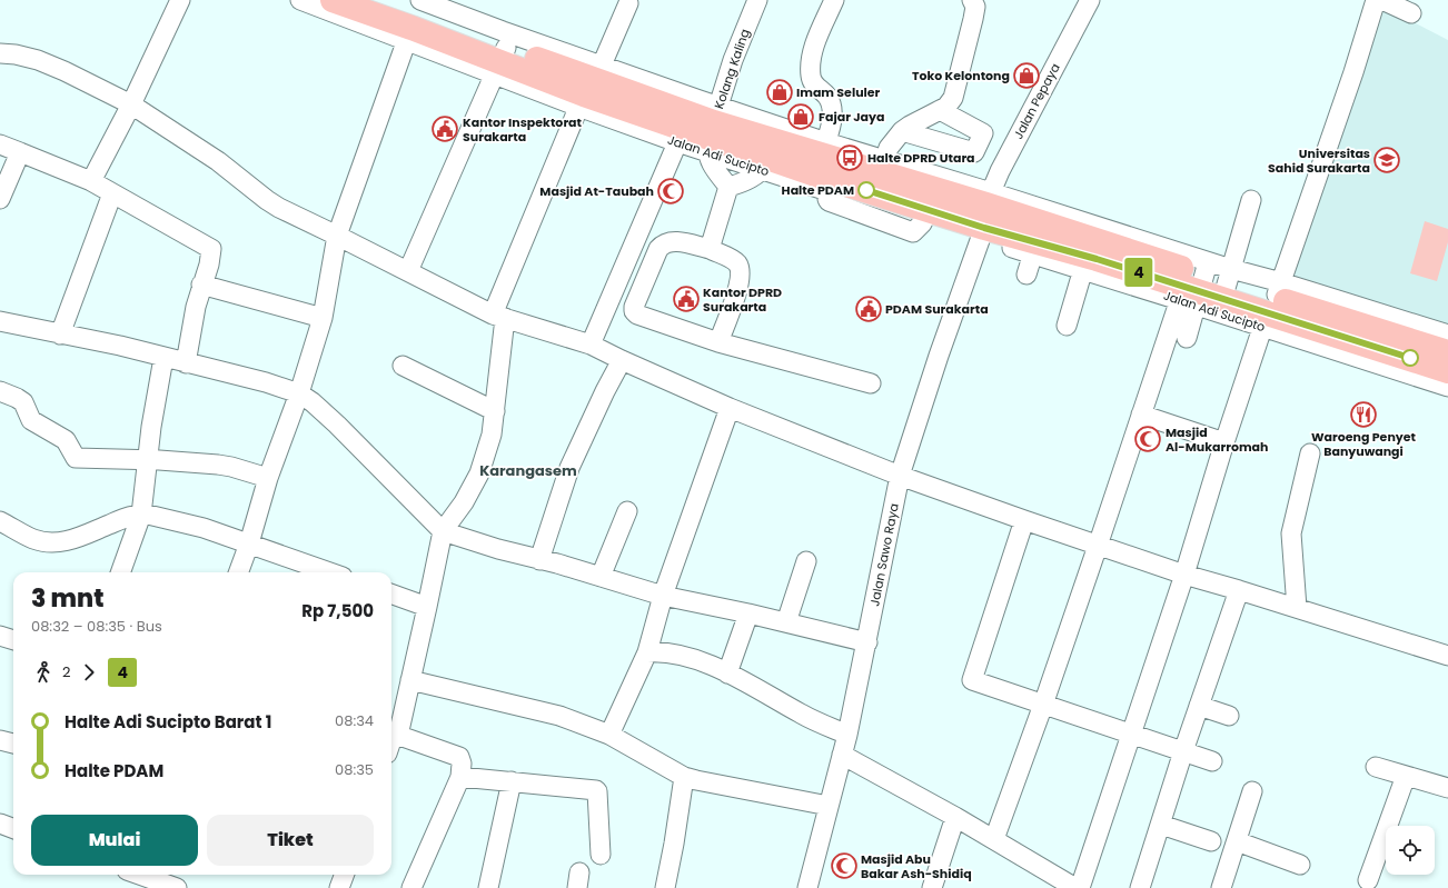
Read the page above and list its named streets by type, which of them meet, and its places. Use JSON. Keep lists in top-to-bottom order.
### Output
{
  "streets": {
    "highway": ["Jalan Adi Sucipto"],
    "street": ["Kolang Kaling", "Jalan Pepaya", "Jalan Sawo Raya"]
  },
  "crossings": [
    ["Kolang Kaling", "Jalan Adi Sucipto"],
    ["Jalan Pepaya", "Jalan Adi Sucipto"],
    ["Jalan Pepaya", "Jalan Sawo Raya"],
    ["Jalan Adi Sucipto", "Jalan Sawo Raya"]
  ],
  "districts": ["Karangasem"],
  "places": {
    "shop": ["Toko Kelontong", "Imam Seluler", "Fajar Jaya"],
    "public building": ["Kantor Inspektorat Surakarta", "Kantor DPRD Surakarta", "PDAM Surakarta"],
    "bus stop": ["Halte DPRD Utara"],
    "school or university": ["Universitas Sahid Surakarta"],
    "other": ["Halte PDAM"],
    "mosque": ["Masjid At-Taubah", "Masjid Al-Mukarromah", "Masjid Abu Bakar Ash-Shidiq"],
    "restaurant": ["Waroeng Penyet Banyuwangi"]
  },
  "lines": ["bus line 4"],
  "page": {
    "on_map": "4",
    "heading": ["3 mnt", "08:32 – 08:35 · Bus", "Rp 7,500"],
    "legs": ["2", "4"],
    "list": [
      {
        "name": "Halte Adi Sucipto Barat 1",
        "value": "08:34"
      },
      {
        "name": "Halte PDAM",
        "value": "08:35"
      }
    ],
    "buttons": ["Mulai", "Tiket"]
  }
}
